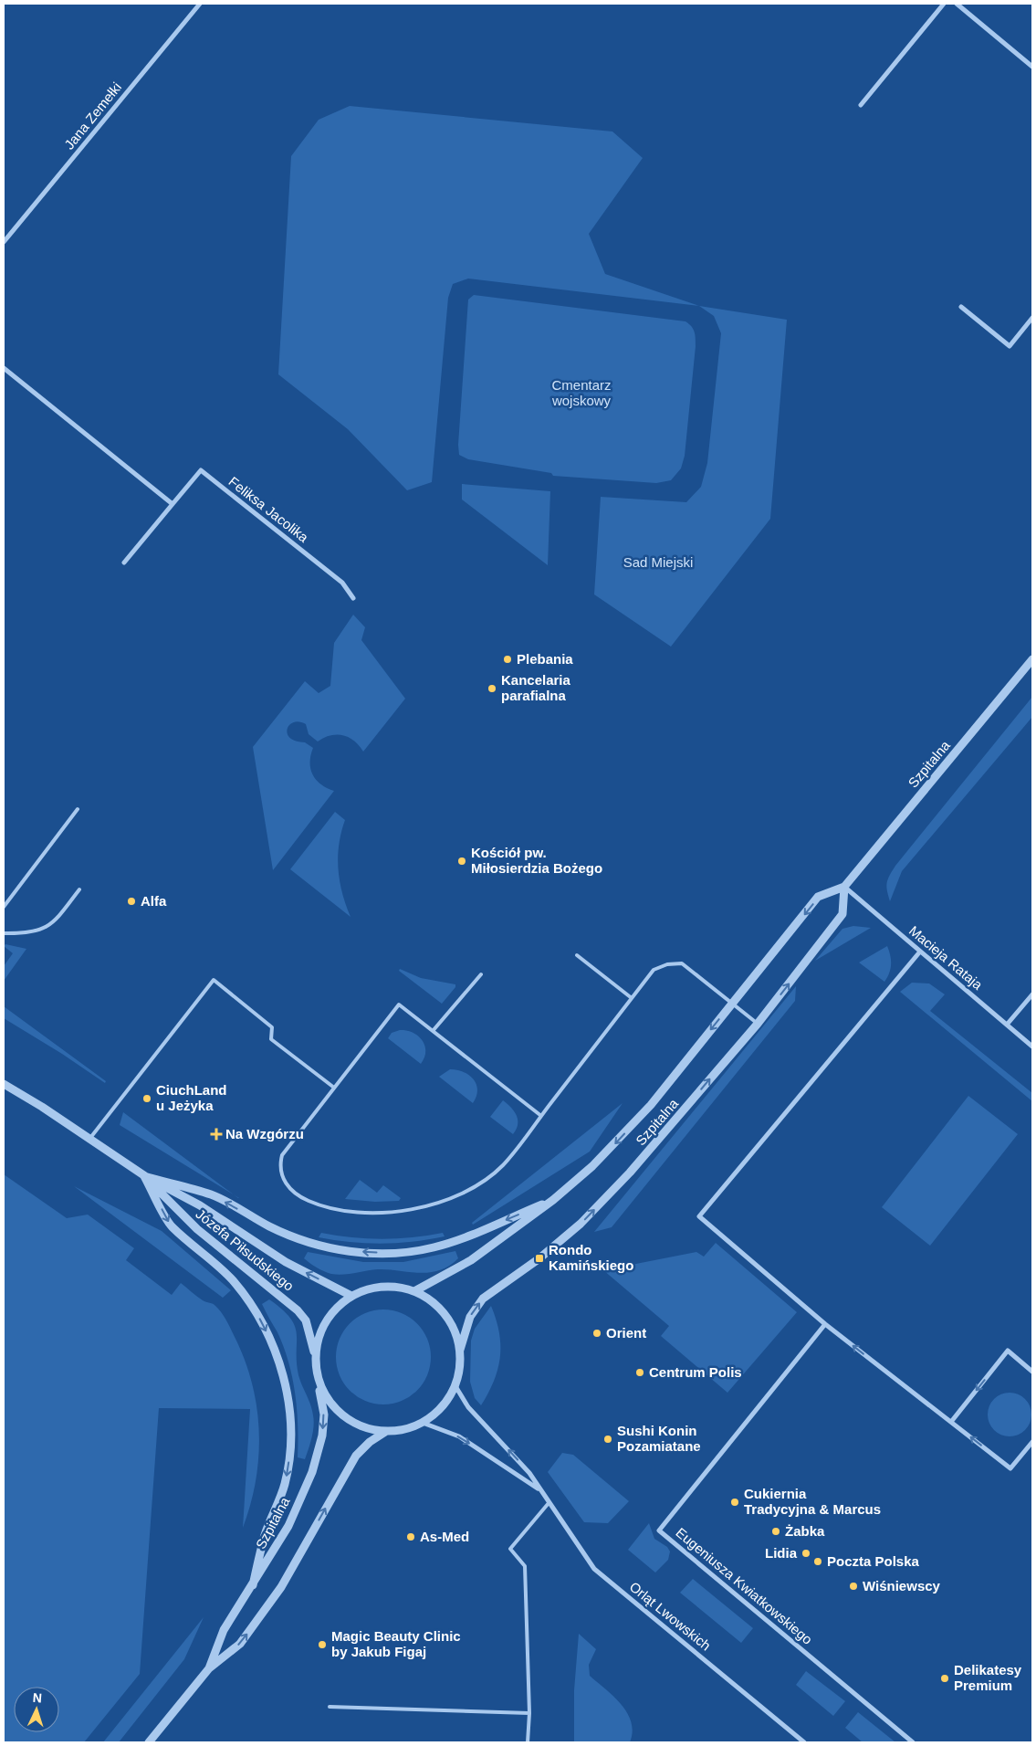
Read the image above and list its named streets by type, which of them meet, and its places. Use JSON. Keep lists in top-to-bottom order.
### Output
{
  "streets": {
    "street": [
      "Jana Zemełki",
      "Feliksa Jacolika",
      "Szpitalna",
      "Macieja Rataja",
      "Józefa Piłsudskiego",
      "Eugeniusza Kwiatkowskiego",
      "Orląt Lwowskich"
    ]
  },
  "crossings": [
    ["Szpitalna", "Macieja Rataja"],
    ["Szpitalna", "Józefa Piłsudskiego"],
    ["Szpitalna", "Orląt Lwowskich"],
    ["Józefa Piłsudskiego", "Orląt Lwowskich"]
  ],
  "parks": ["Cmentarz wojskowy", "Sad Miejski"],
  "places": {
    "other": [
      "Plebania",
      "Kancelaria parafialna",
      "Kościół pw. Miłosierdzia Bożego",
      "Alfa",
      "CiuchLand u Jeżyka",
      "Orient",
      "Centrum Polis",
      "Sushi Konin Pozamiatane",
      "Cukiernia Tradycyjna & Marcus",
      "Żabka",
      "As-Med",
      "Lidia",
      "Poczta Polska",
      "Wiśniewscy",
      "Magic Beauty Clinic by Jakub Figaj",
      "Delikatesy Premium"
    ],
    "health": ["Na Wzgórzu"],
    "transit": ["Rondo Kamińskiego"]
  },
  "north": "top"
}
